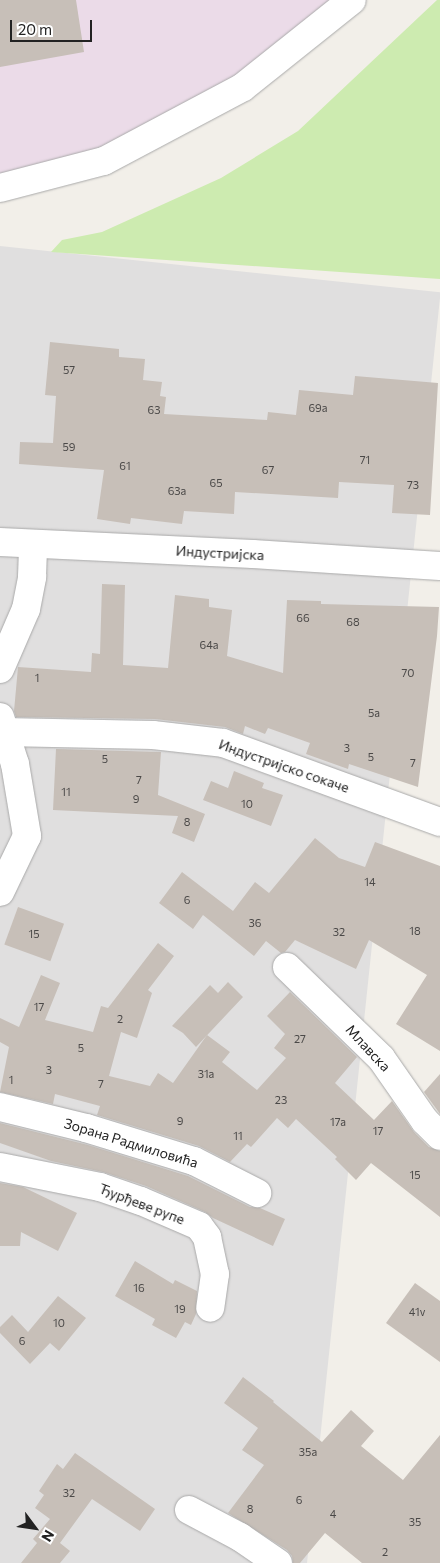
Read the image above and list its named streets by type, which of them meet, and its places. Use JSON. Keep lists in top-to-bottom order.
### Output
{
  "streets": {
    "street": [
      "Индустријска",
      "Индустријско сокаче",
      "Млавска",
      "Зорана Радмиловића",
      "Ђурђеве рупе"
    ]
  },
  "house_numbers": [
    "57",
    "69a",
    "63",
    "59",
    "71",
    "61",
    "67",
    "65",
    "73",
    "63a",
    "66",
    "68",
    "64a",
    "70",
    "1",
    "5a",
    "3",
    "5",
    "5",
    "7",
    "7",
    "11",
    "9",
    "10",
    "8",
    "14",
    "6",
    "36",
    "18",
    "32",
    "15",
    "17",
    "2",
    "27",
    "5",
    "3",
    "31a",
    "1",
    "7",
    "23",
    "9",
    "17a",
    "17",
    "11",
    "15",
    "16",
    "19",
    "41v",
    "10",
    "6",
    "35a",
    "32",
    "6",
    "8",
    "4",
    "35",
    "2"
  ],
  "scale_bar": "20 m",
  "north": "bottom right"
}
